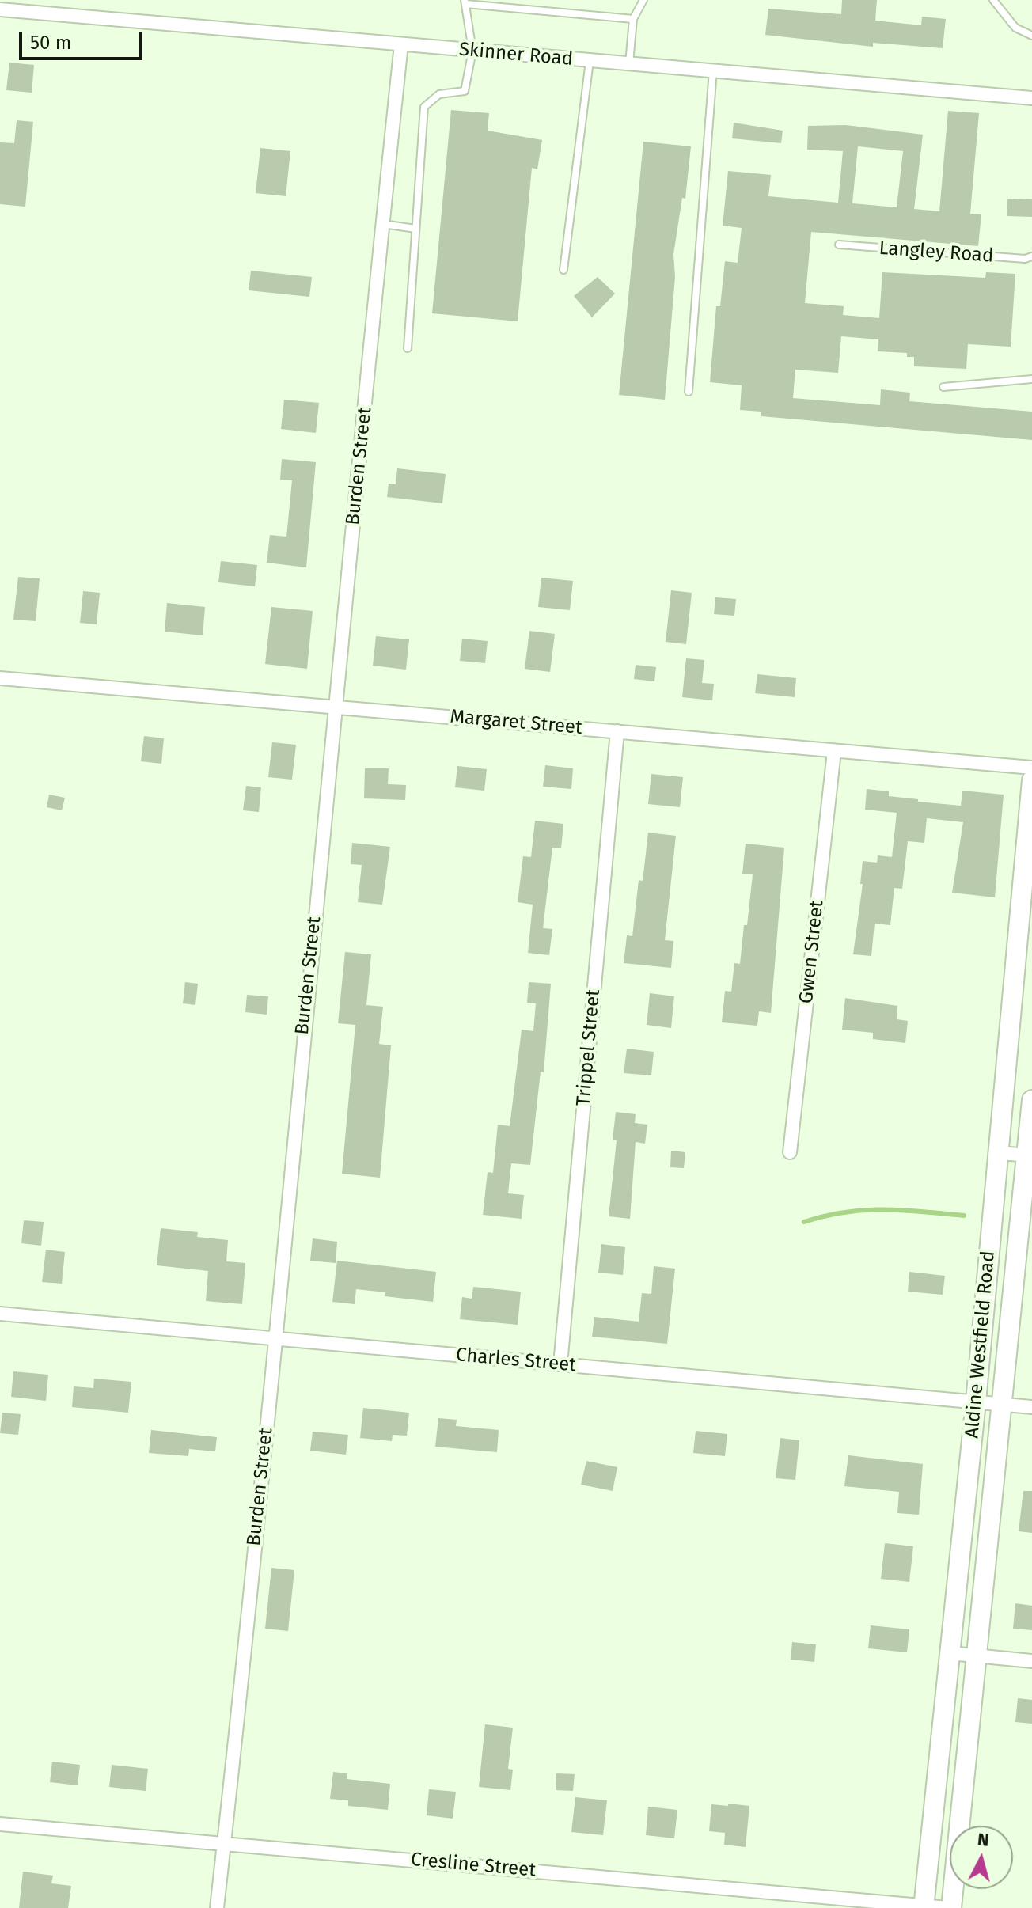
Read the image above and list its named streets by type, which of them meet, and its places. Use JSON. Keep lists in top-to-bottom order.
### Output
{
  "streets": {
    "main road": ["Aldine Westfield Road"],
    "street": [
      "Skinner Road",
      "Burden Street",
      "Margaret Street",
      "Gwen Street",
      "Trippel Street",
      "Charles Street",
      "Cresline Street"
    ],
    "lane": ["Langley Road"]
  },
  "crossings": [
    ["Skinner Road", "Burden Street"],
    ["Burden Street", "Margaret Street"],
    ["Burden Street", "Charles Street"],
    ["Burden Street", "Cresline Street"],
    ["Margaret Street", "Gwen Street"],
    ["Margaret Street", "Trippel Street"],
    ["Trippel Street", "Charles Street"],
    ["Aldine Westfield Road", "Charles Street"],
    ["Aldine Westfield Road", "Cresline Street"]
  ],
  "scale_bar": "50 m",
  "north": "top"
}
